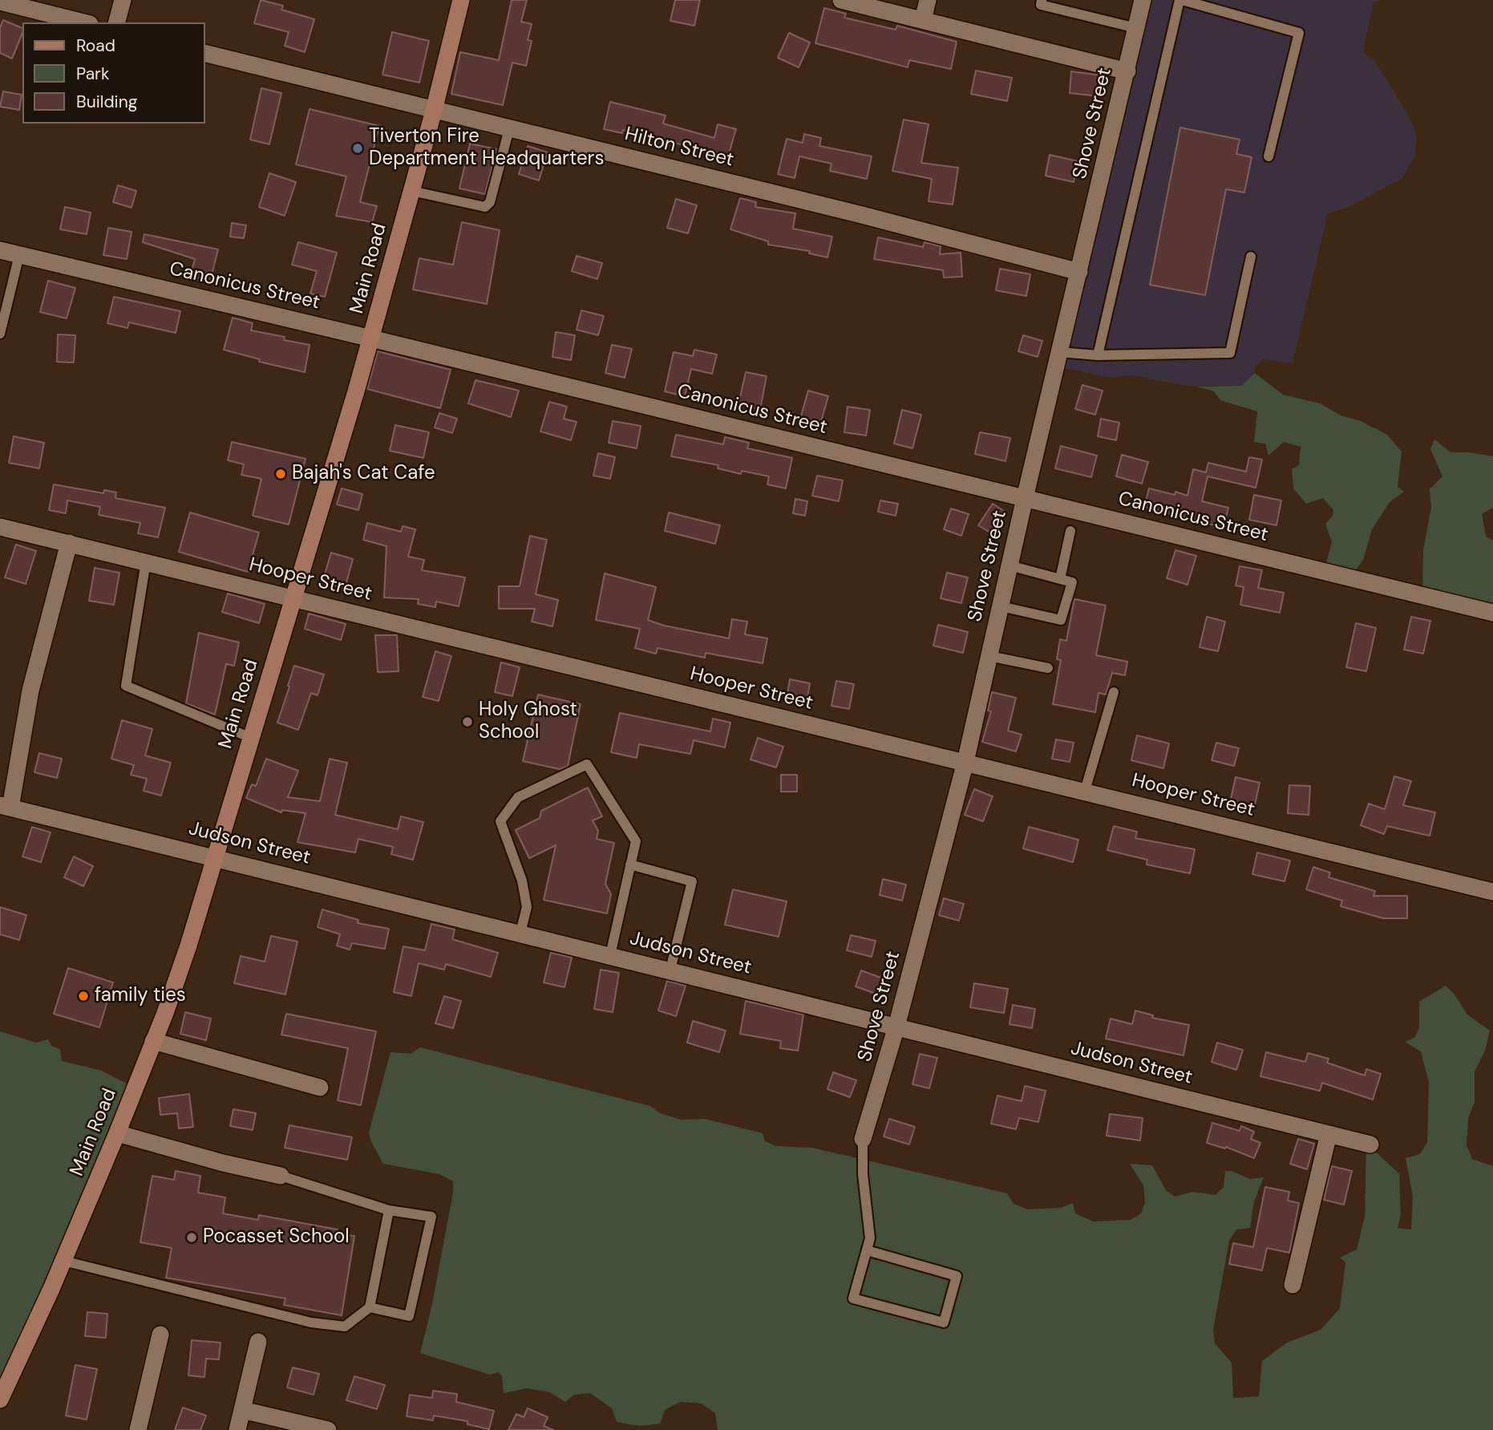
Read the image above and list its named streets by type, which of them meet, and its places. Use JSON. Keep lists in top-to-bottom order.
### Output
{
  "streets": {
    "main road": ["Main Road"],
    "street": [
      "Shove Street",
      "Hilton Street",
      "Canonicus Street",
      "Hooper Street",
      "Judson Street"
    ]
  },
  "crossings": [
    ["Shove Street", "Hilton Street"],
    ["Shove Street", "Canonicus Street"],
    ["Shove Street", "Hooper Street"],
    ["Shove Street", "Judson Street"],
    ["Hilton Street", "Main Road"],
    ["Main Road", "Canonicus Street"],
    ["Main Road", "Hooper Street"],
    ["Main Road", "Judson Street"]
  ],
  "places": [
    "Tiverton Fire Department Headquarters",
    "Bajah's Cat Cafe",
    "Holy Ghost School",
    "family ties",
    "Pocasset School"
  ],
  "legend": ["Road", "Park", "Building"]
}
